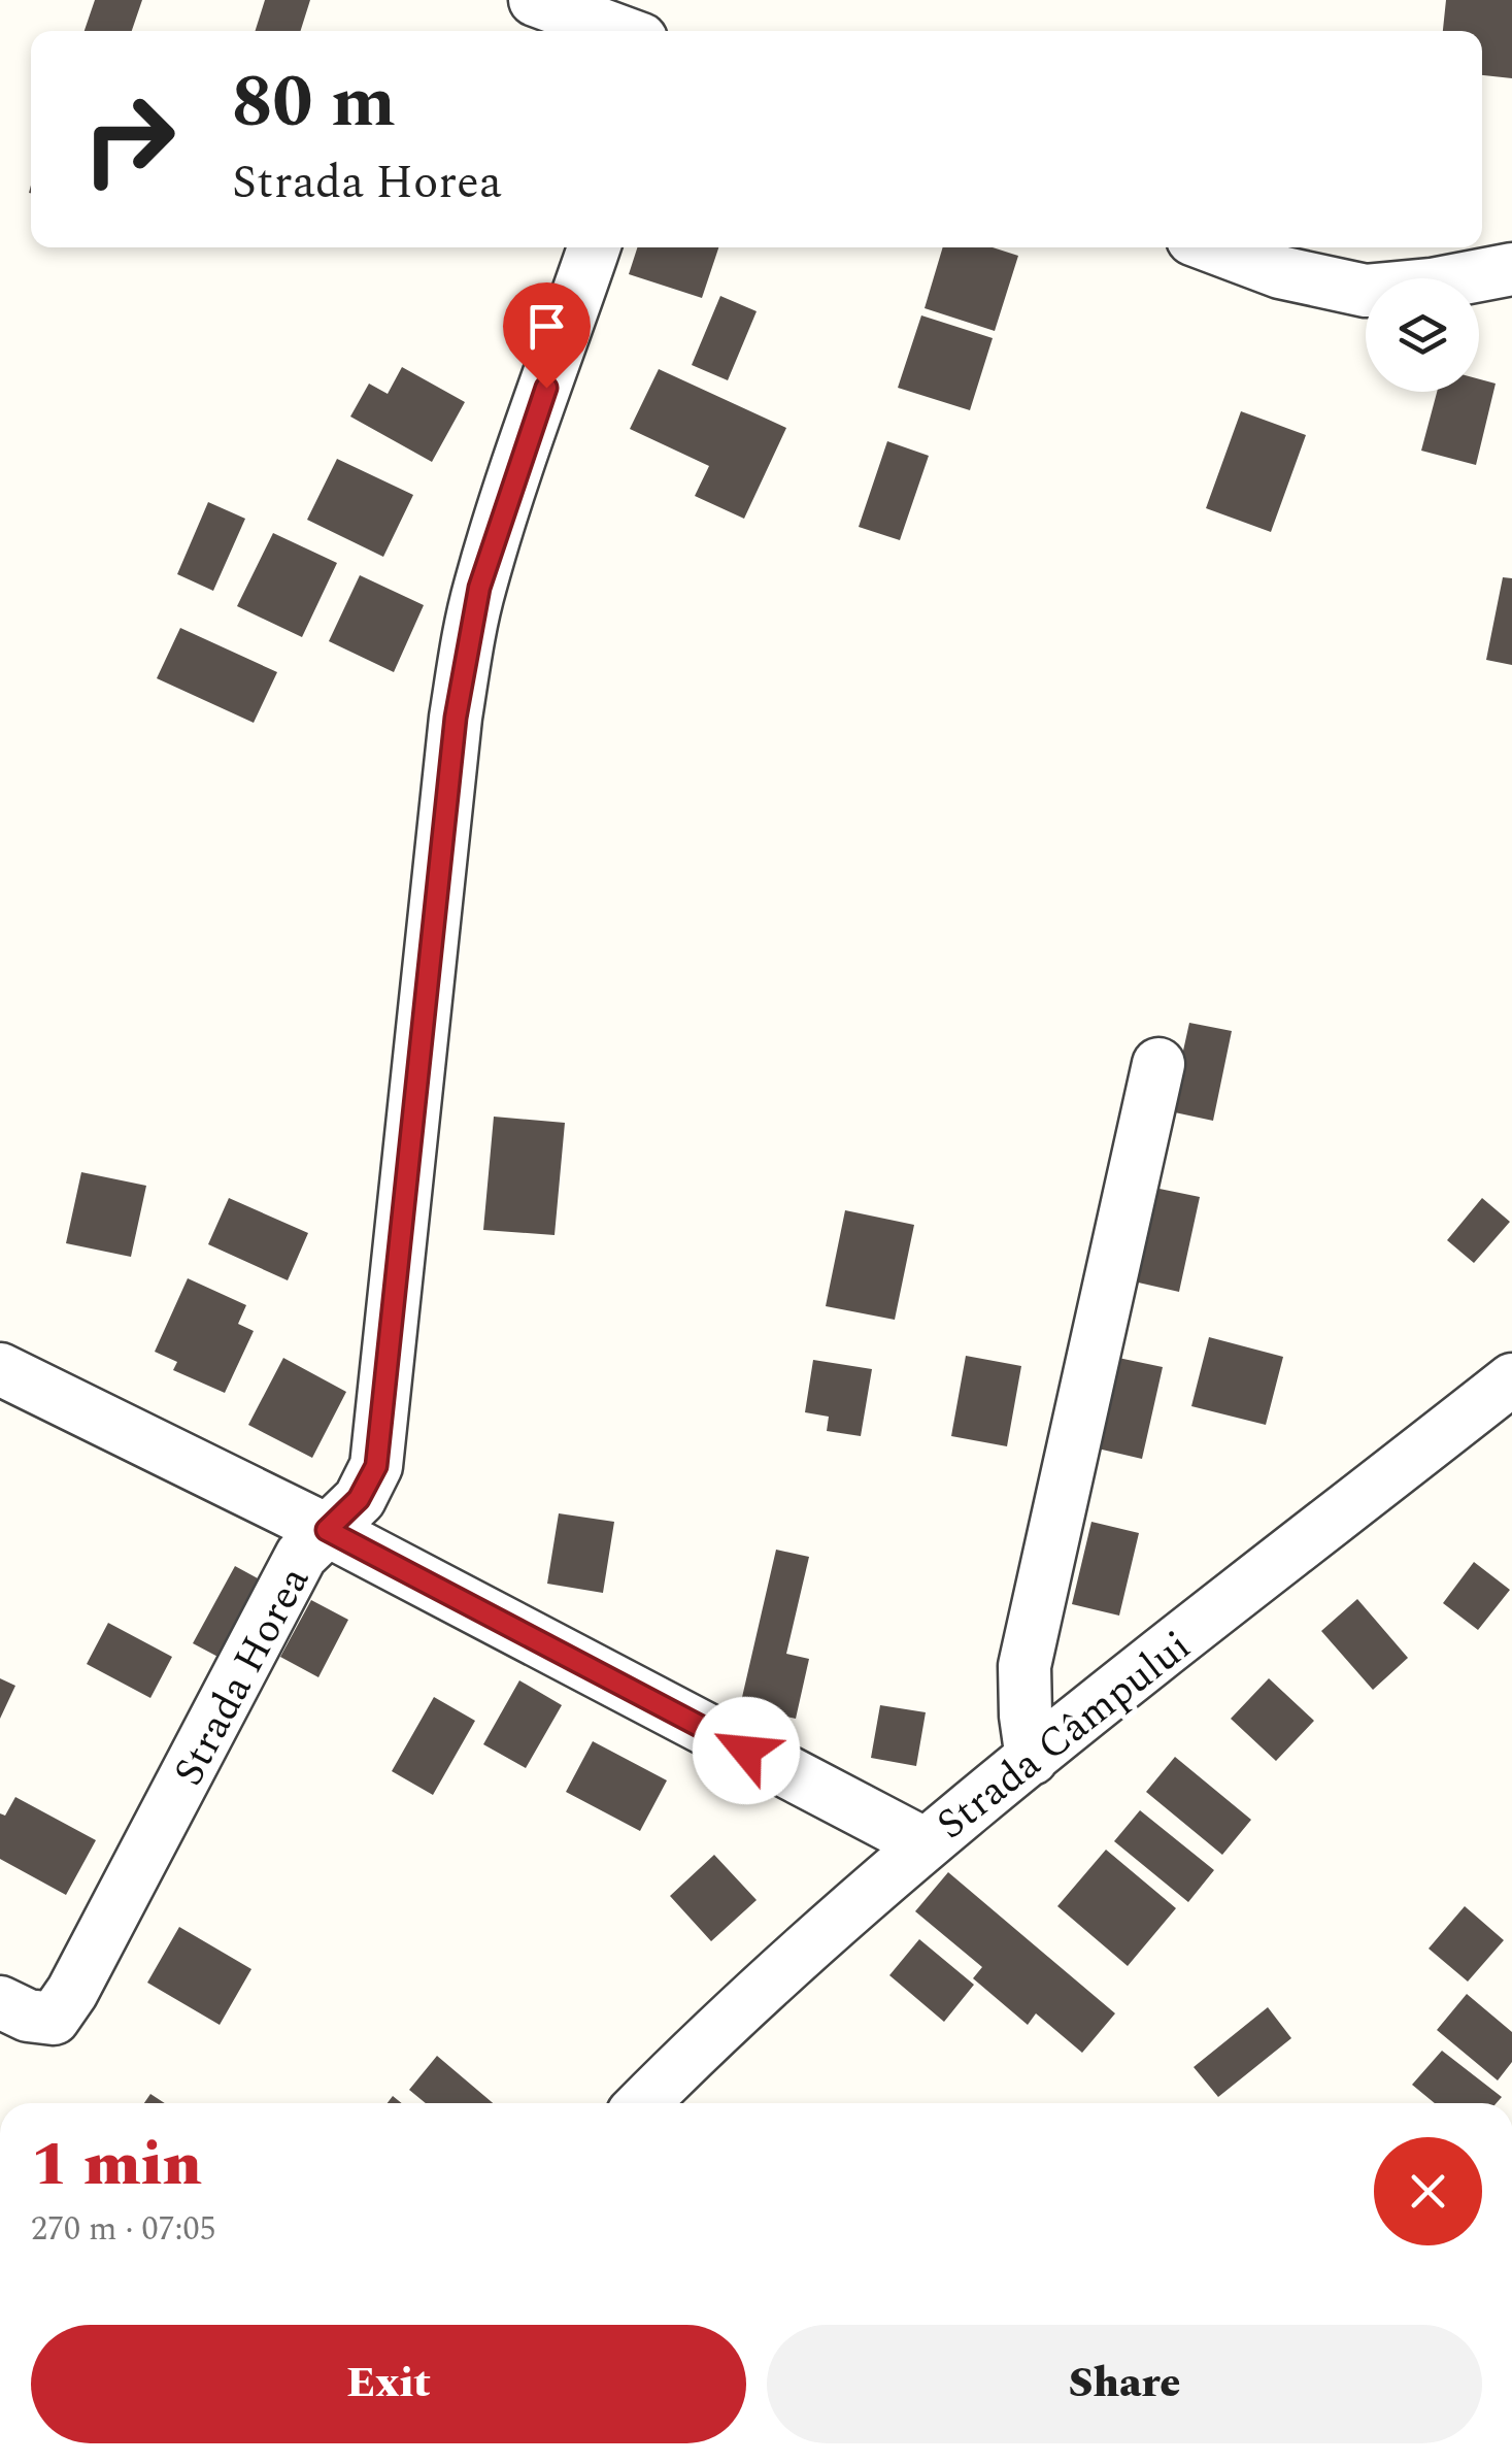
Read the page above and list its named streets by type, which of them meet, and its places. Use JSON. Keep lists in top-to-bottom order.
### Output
{
  "streets": {
    "street": ["Strada Horea", "Strada Câmpului"]
  },
  "page": {
    "turn": ["80 m", "Strada Horea"],
    "heading": ["1 min", "270 m · 07:05"],
    "buttons": ["Exit", "Share"]
  }
}
